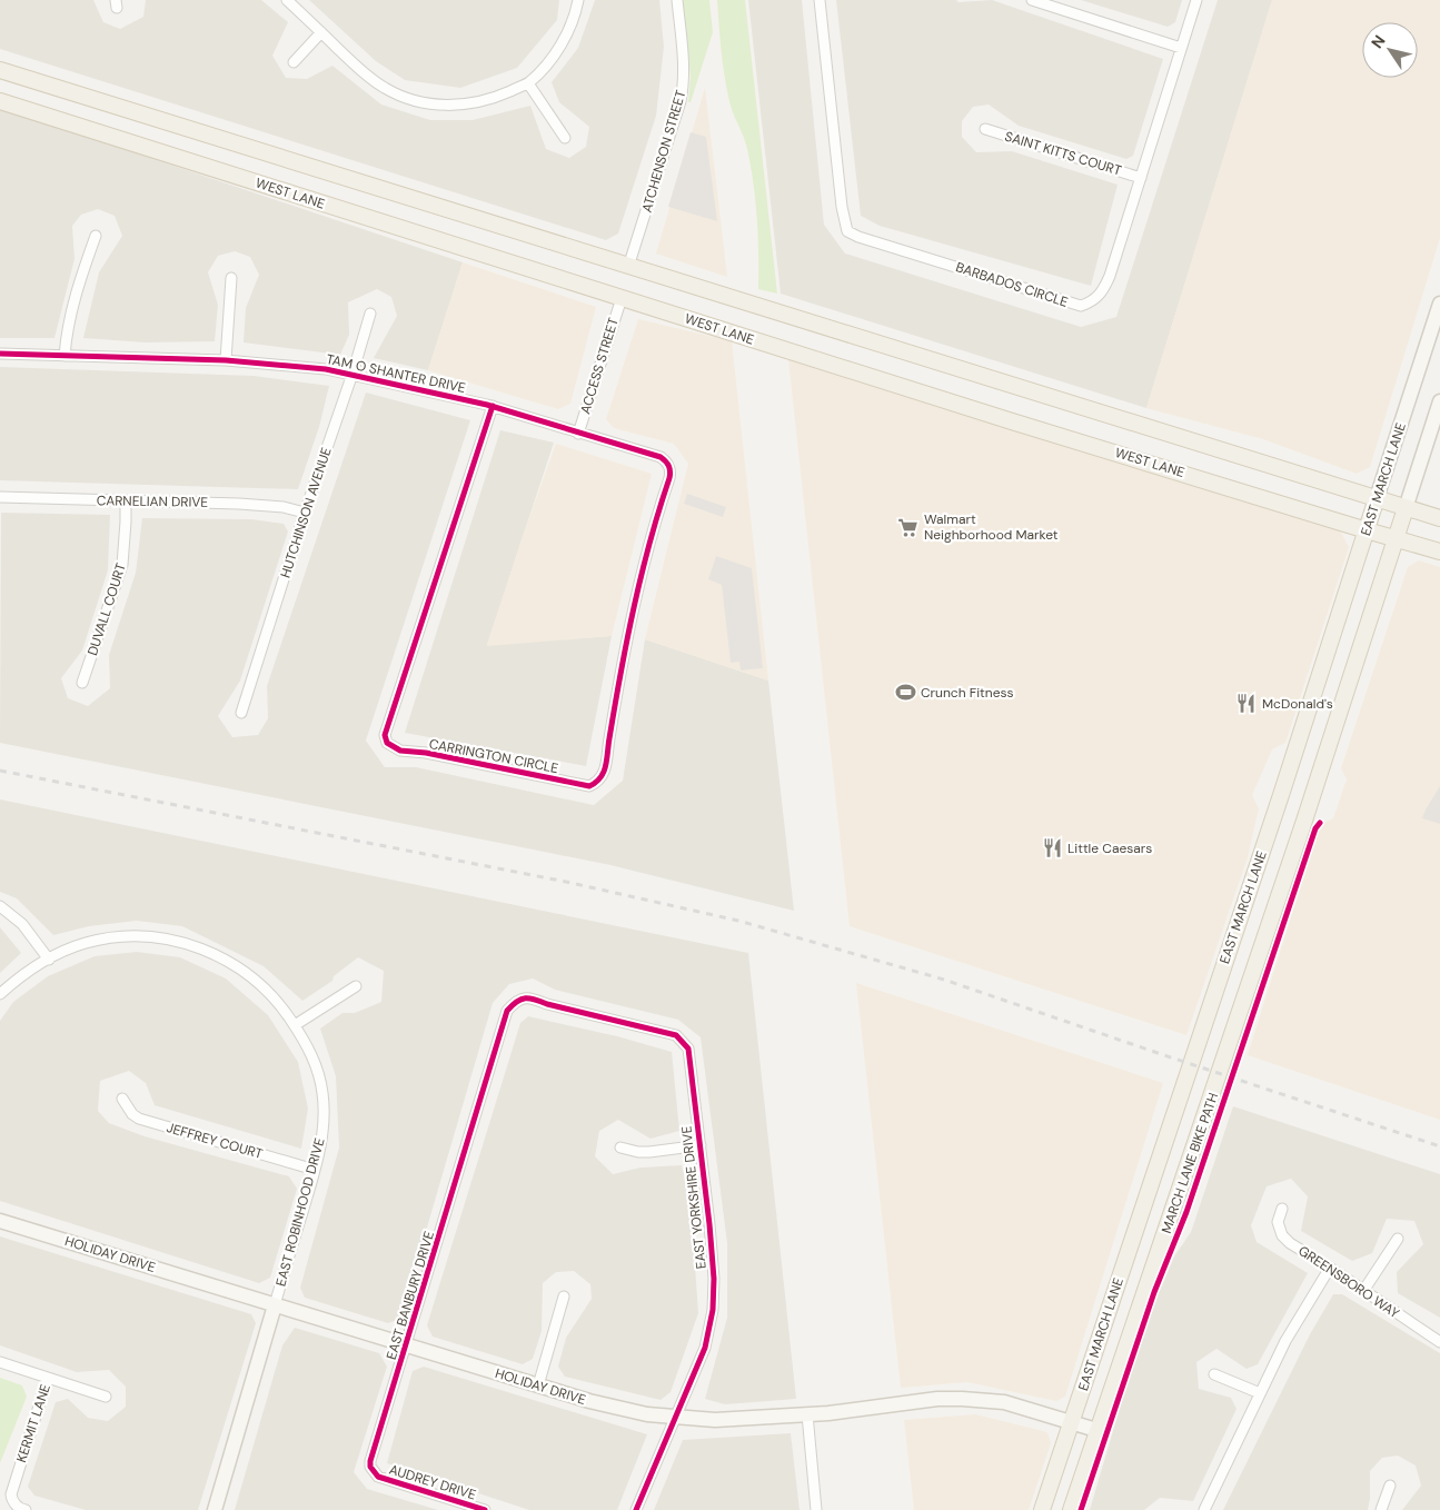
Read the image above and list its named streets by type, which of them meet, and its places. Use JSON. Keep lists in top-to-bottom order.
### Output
{
  "streets": {
    "main road": ["WEST LANE", "EAST MARCH LANE"],
    "street": [
      "ATCHENSON STREET",
      "SAINT KITTS COURT",
      "BARBADOS CIRCLE",
      "ACCESS STREET",
      "TAM O SHANTER DRIVE",
      "CARNELIAN DRIVE",
      "HUTCHINSON AVENUE",
      "DUVALL COURT",
      "CARRINGTON CIRCLE",
      "JEFFREY COURT",
      "EAST YORKSHIRE DRIVE",
      "EAST ROBINHOOD DRIVE",
      "HOLIDAY DRIVE",
      "GREENSBORO WAY",
      "EAST BANBURY DRIVE",
      "KERMIT LANE",
      "AUDREY DRIVE"
    ],
    "cycle path": ["MARCH LANE BIKE PATH"]
  },
  "crossings": [
    ["SAINT KITTS COURT", "BARBADOS CIRCLE"],
    ["WEST LANE", "ACCESS STREET"],
    ["WEST LANE", "EAST MARCH LANE"],
    ["ACCESS STREET", "TAM O SHANTER DRIVE"],
    ["TAM O SHANTER DRIVE", "HUTCHINSON AVENUE"],
    ["TAM O SHANTER DRIVE", "CARRINGTON CIRCLE"],
    ["EAST MARCH LANE", "HOLIDAY DRIVE"],
    ["CARNELIAN DRIVE", "HUTCHINSON AVENUE"],
    ["CARNELIAN DRIVE", "DUVALL COURT"],
    ["JEFFREY COURT", "EAST ROBINHOOD DRIVE"],
    ["EAST YORKSHIRE DRIVE", "HOLIDAY DRIVE"],
    ["EAST YORKSHIRE DRIVE", "EAST BANBURY DRIVE"],
    ["EAST ROBINHOOD DRIVE", "HOLIDAY DRIVE"],
    ["HOLIDAY DRIVE", "EAST BANBURY DRIVE"],
    ["EAST BANBURY DRIVE", "AUDREY DRIVE"]
  ],
  "places": {
    "supermarket": ["Walmart Neighborhood Market"],
    "sports": ["Crunch Fitness"],
    "restaurant": ["McDonald's", "Little Caesars"]
  },
  "north": "top left"
}
